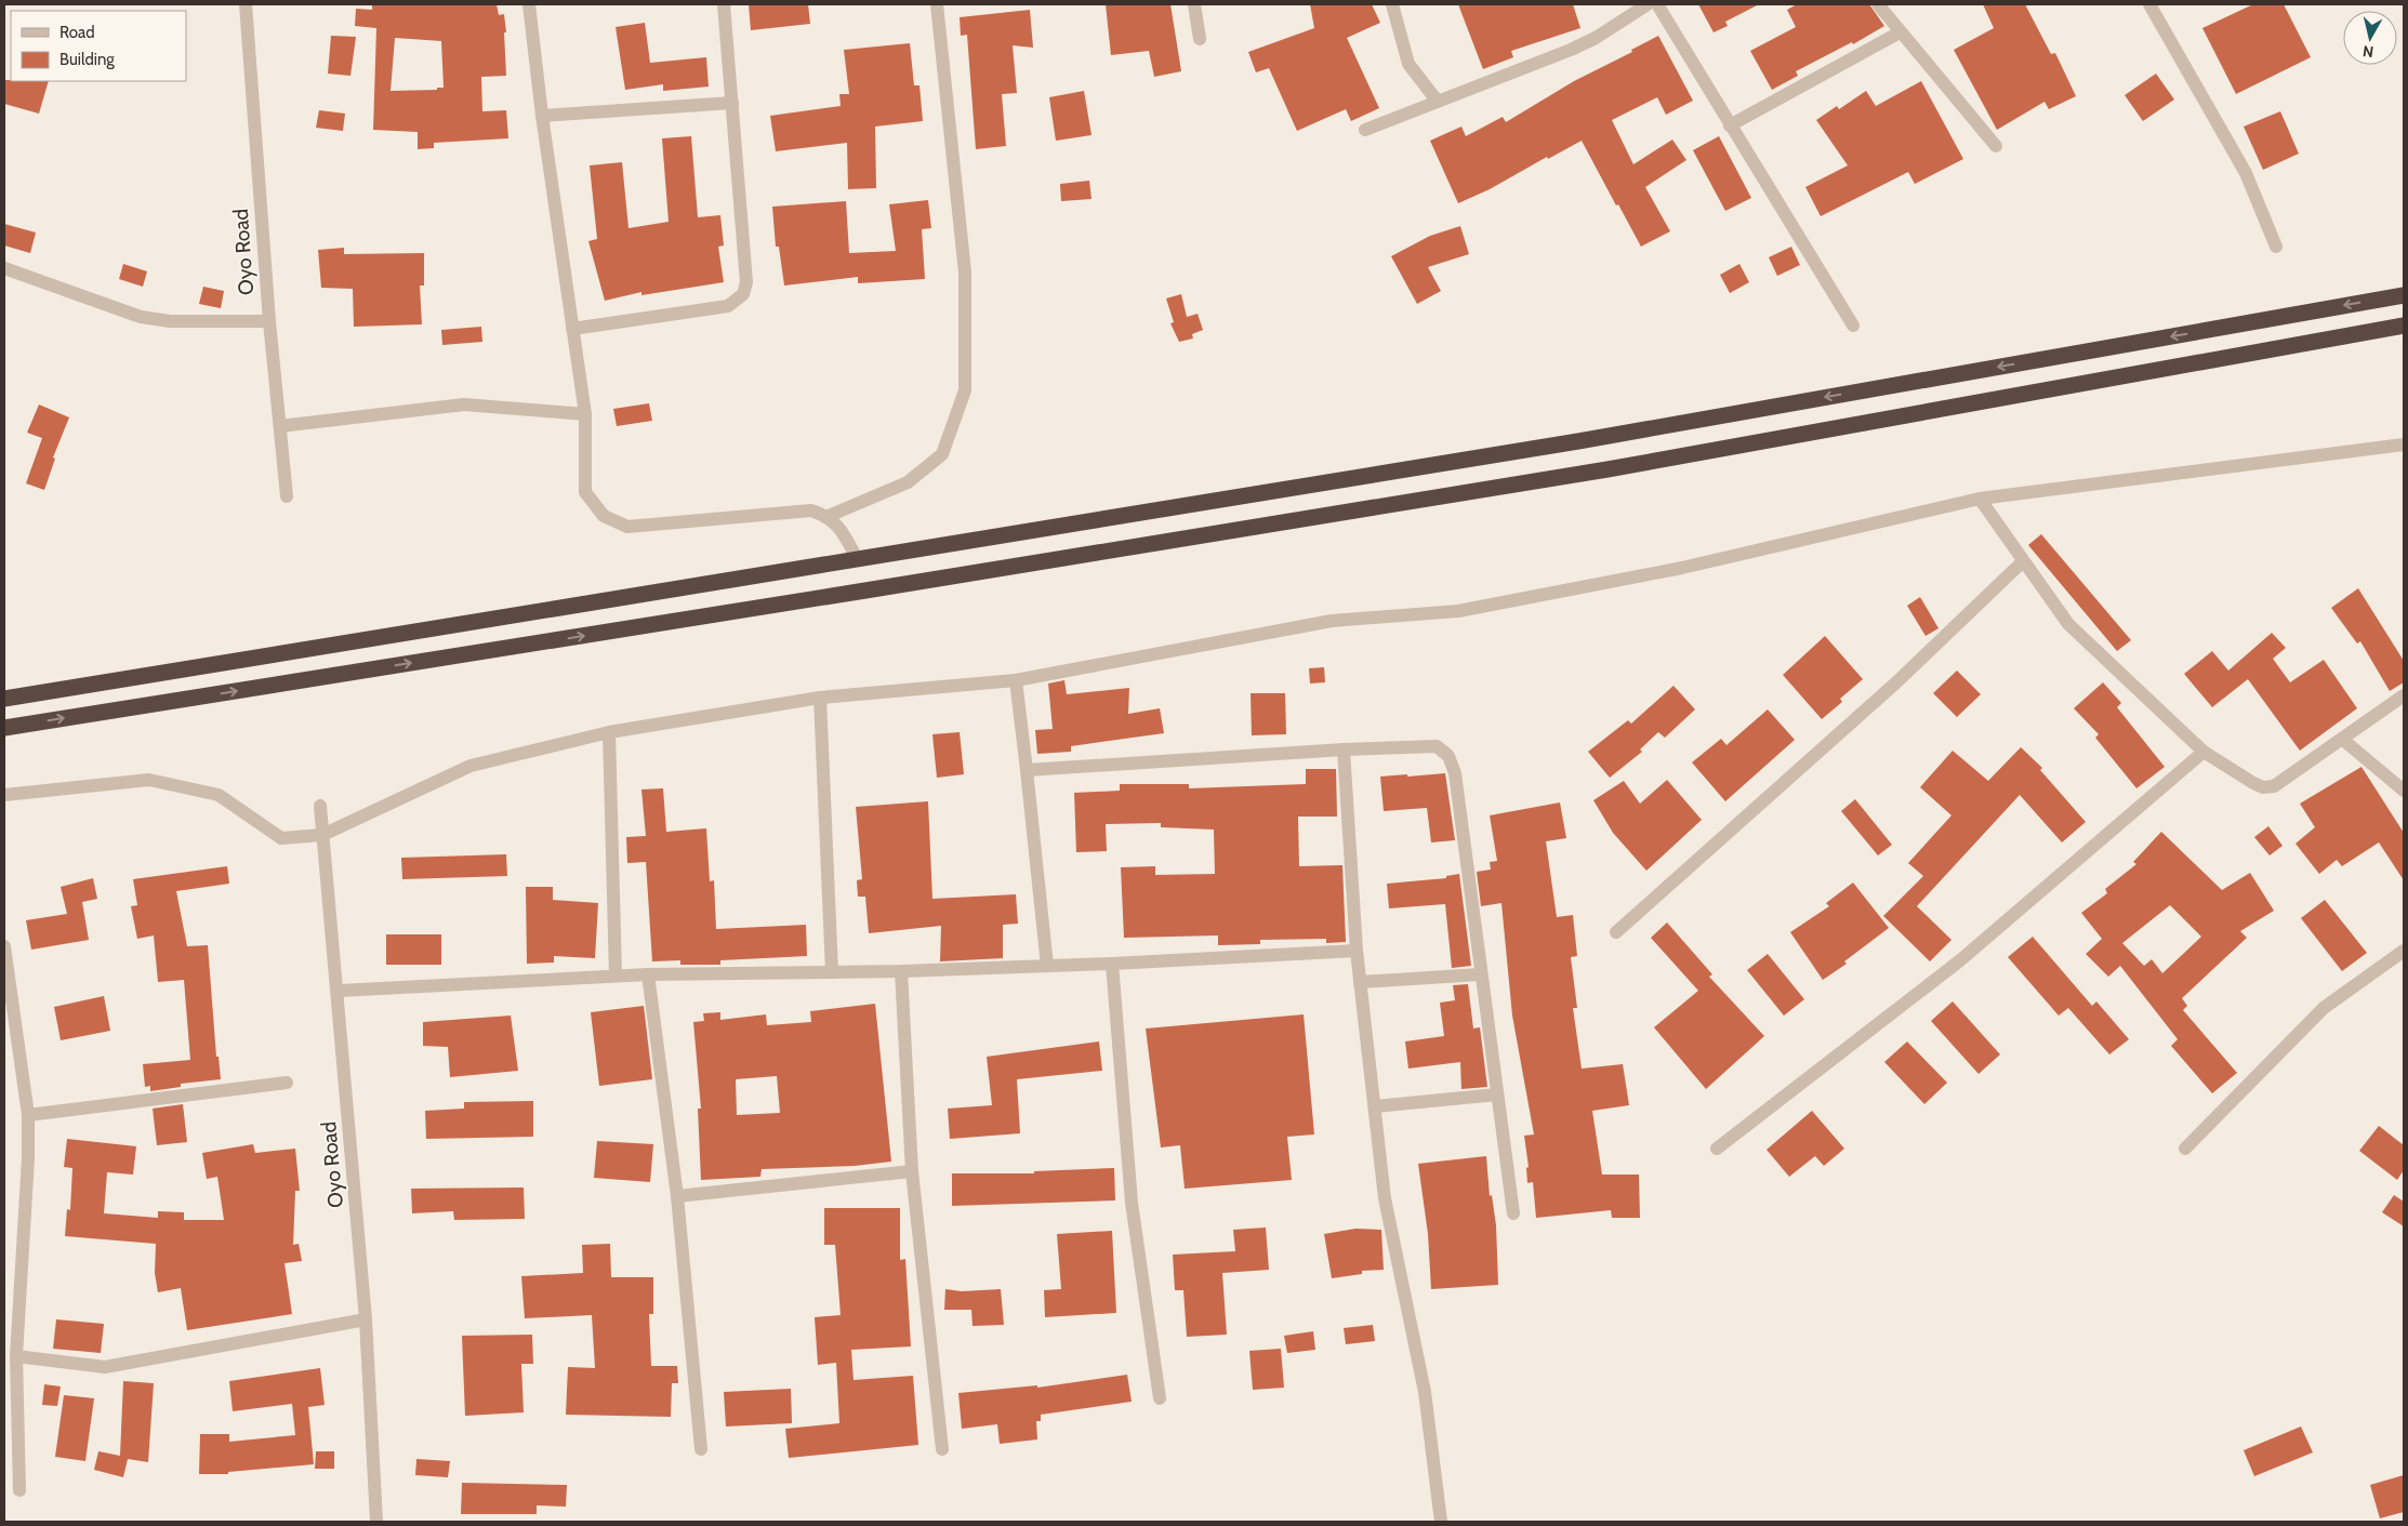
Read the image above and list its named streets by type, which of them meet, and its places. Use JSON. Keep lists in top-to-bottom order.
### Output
{
  "streets": {
    "street": ["Oyo Road"]
  },
  "legend": ["Road", "Building"],
  "north": "bottom"
}
